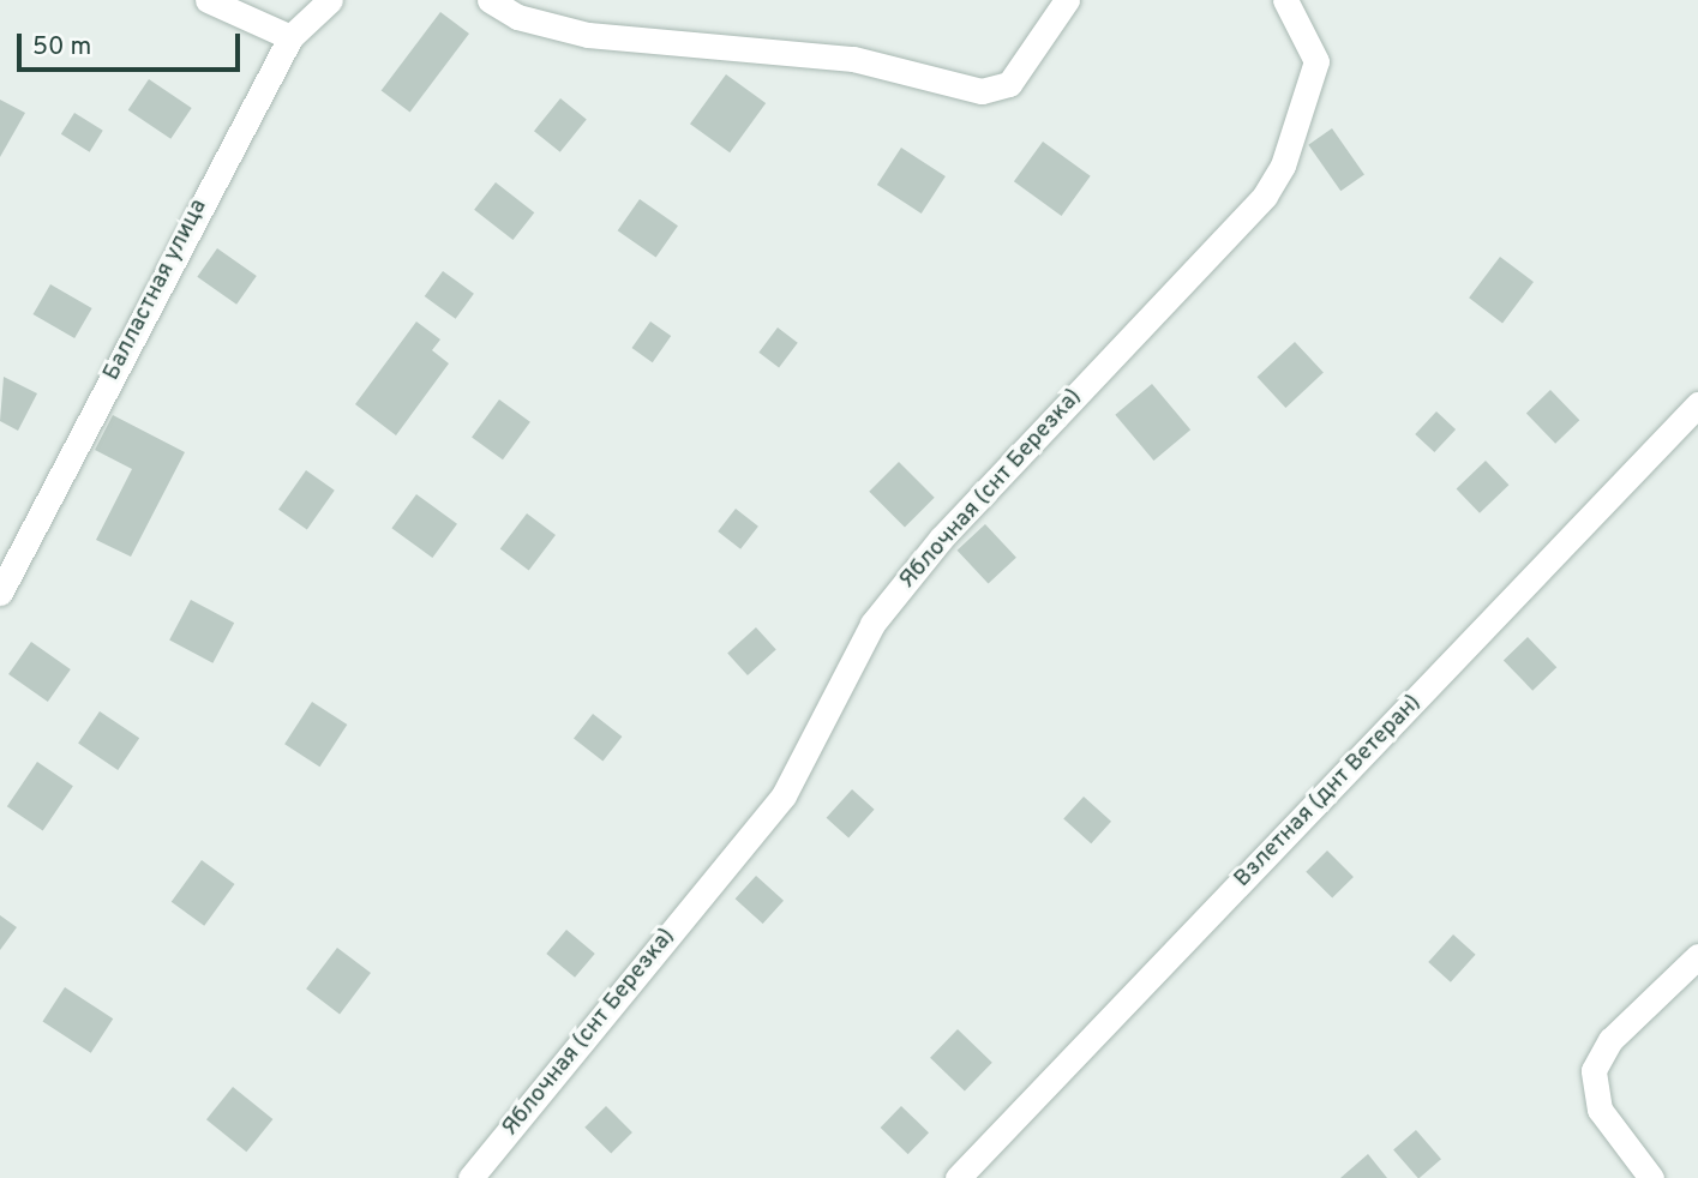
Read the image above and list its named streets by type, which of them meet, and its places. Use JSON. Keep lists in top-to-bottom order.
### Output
{
  "streets": {
    "street": ["Балластная улица", "Яблочная (снт Березка)", "Взлетная (днт Ветеран)"]
  },
  "scale_bar": "50 m"
}
